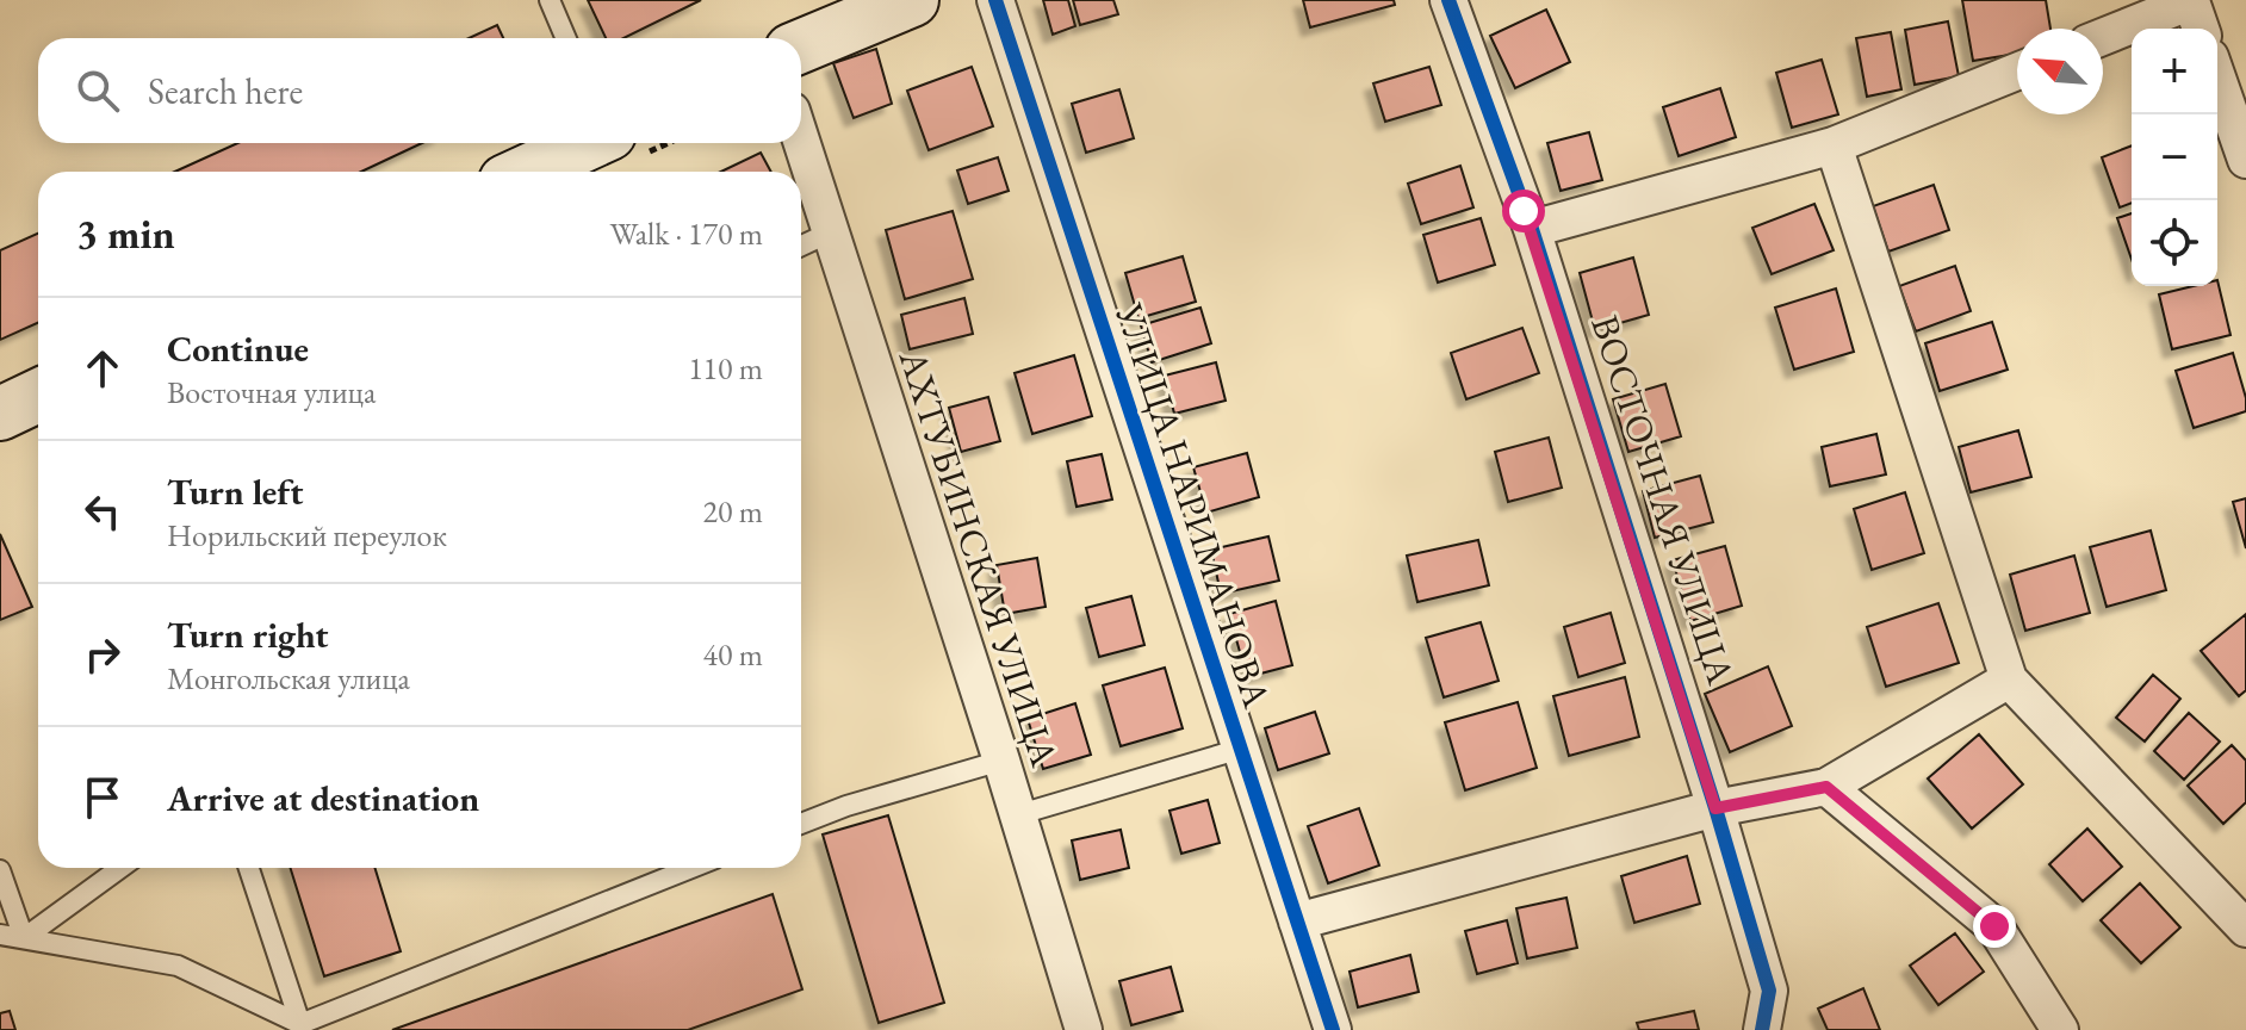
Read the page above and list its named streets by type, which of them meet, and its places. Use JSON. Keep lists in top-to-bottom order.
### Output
{
  "streets": {
    "street": ["ВОСТОЧНАЯ УЛИЦА", "УЛИЦА НАРИМАНОВА", "АХТУБИНСКАЯ УЛИЦА"]
  },
  "north": "top left",
  "page": {
    "map_buttons": ["+", "−"],
    "search": "Search here",
    "heading": ["3 min", "Walk · 170 m"],
    "list": [
      ["Continue", "Восточная улица", "110 m"],
      ["Turn left", "Норильский переулок", "20 m"],
      ["Turn right", "Монгольская улица", "40 m"],
      "Arrive at destination"
    ]
  }
}
